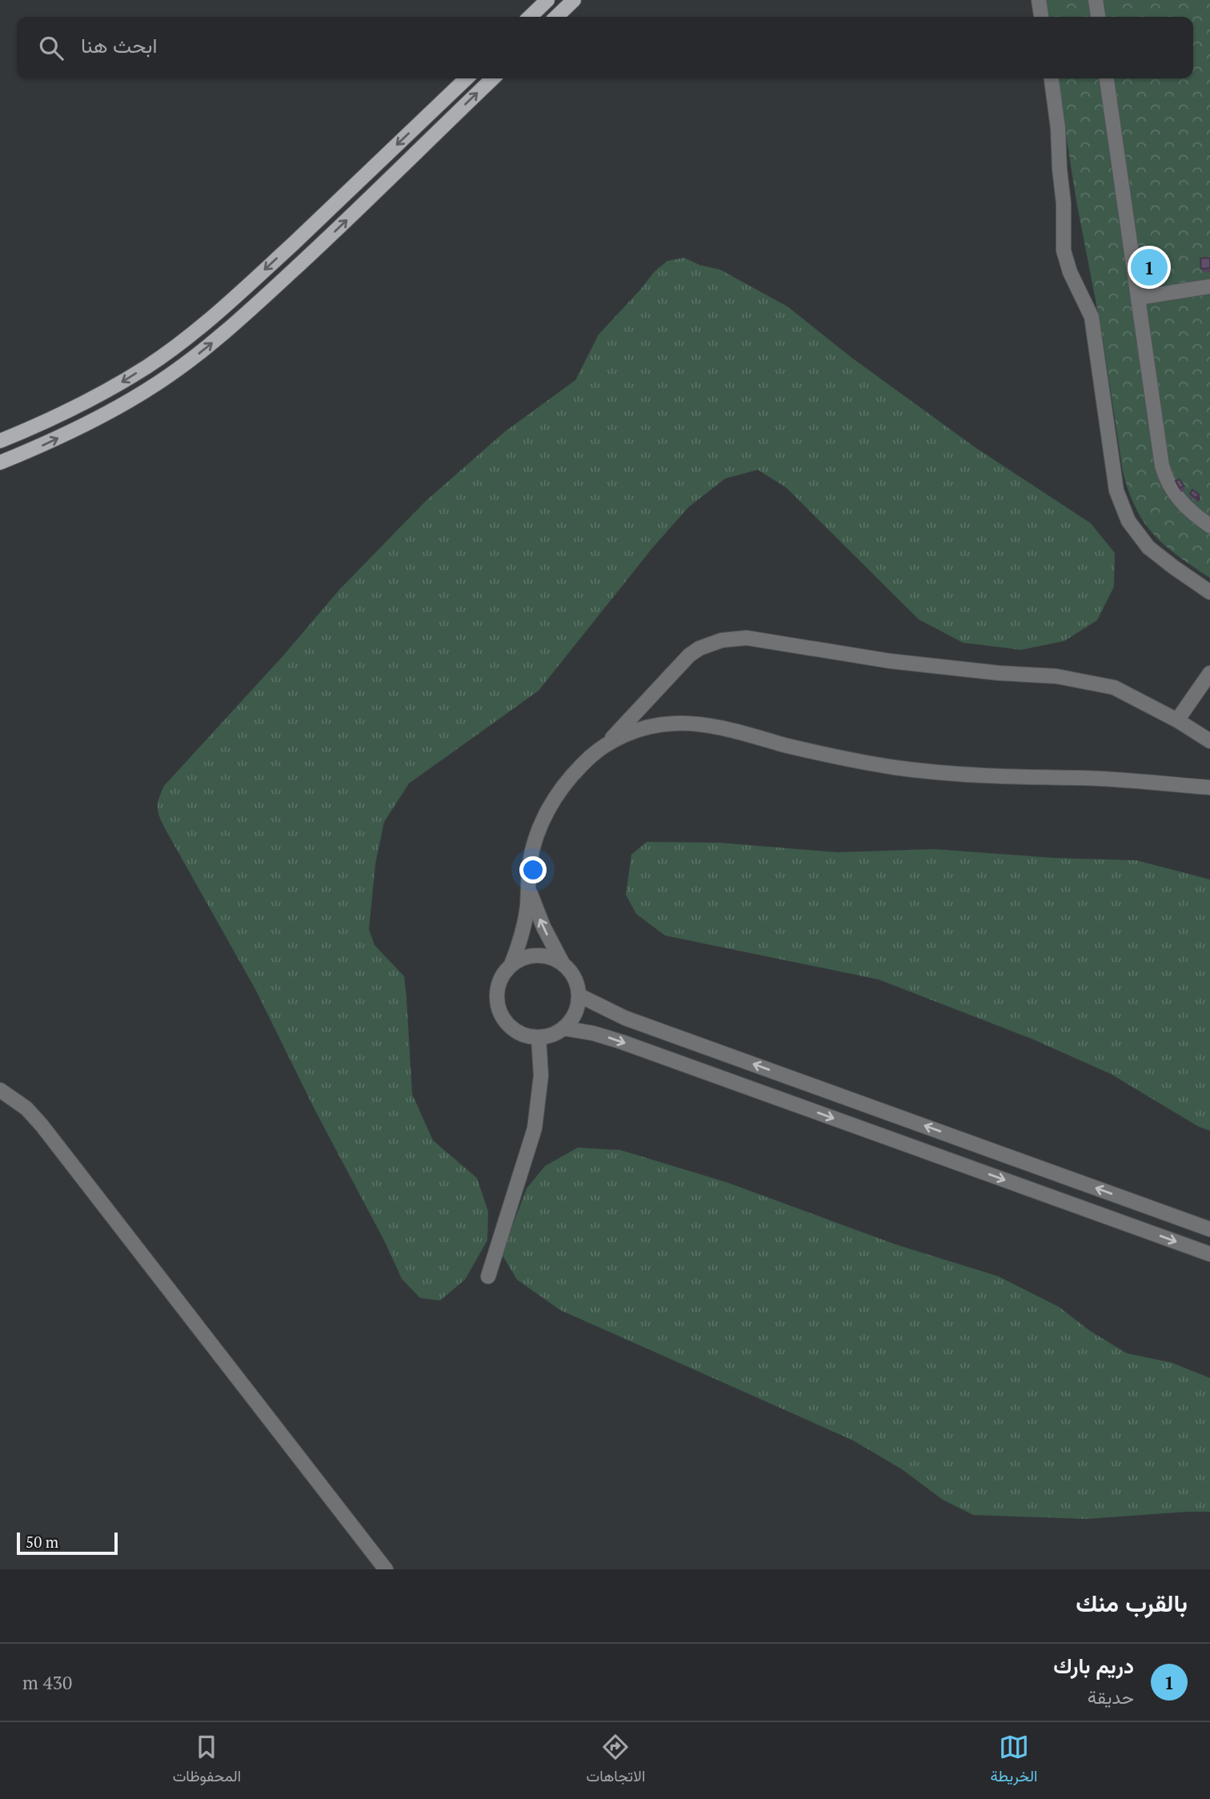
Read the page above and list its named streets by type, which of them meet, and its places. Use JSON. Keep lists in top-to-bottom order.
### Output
{
  "scale_bar": "50 m",
  "page": {
    "search": "ابحث هنا",
    "pins": "1",
    "scale": "50 m",
    "heading": "بالقرب منك",
    "list": [
      {
        "mark": "1",
        "name": "دريم بارك",
        "note": "حديقة",
        "value": "430 m"
      }
    ],
    "nav": ["الخريطة", "الاتجاهات", "المحفوظات"]
  }
}
